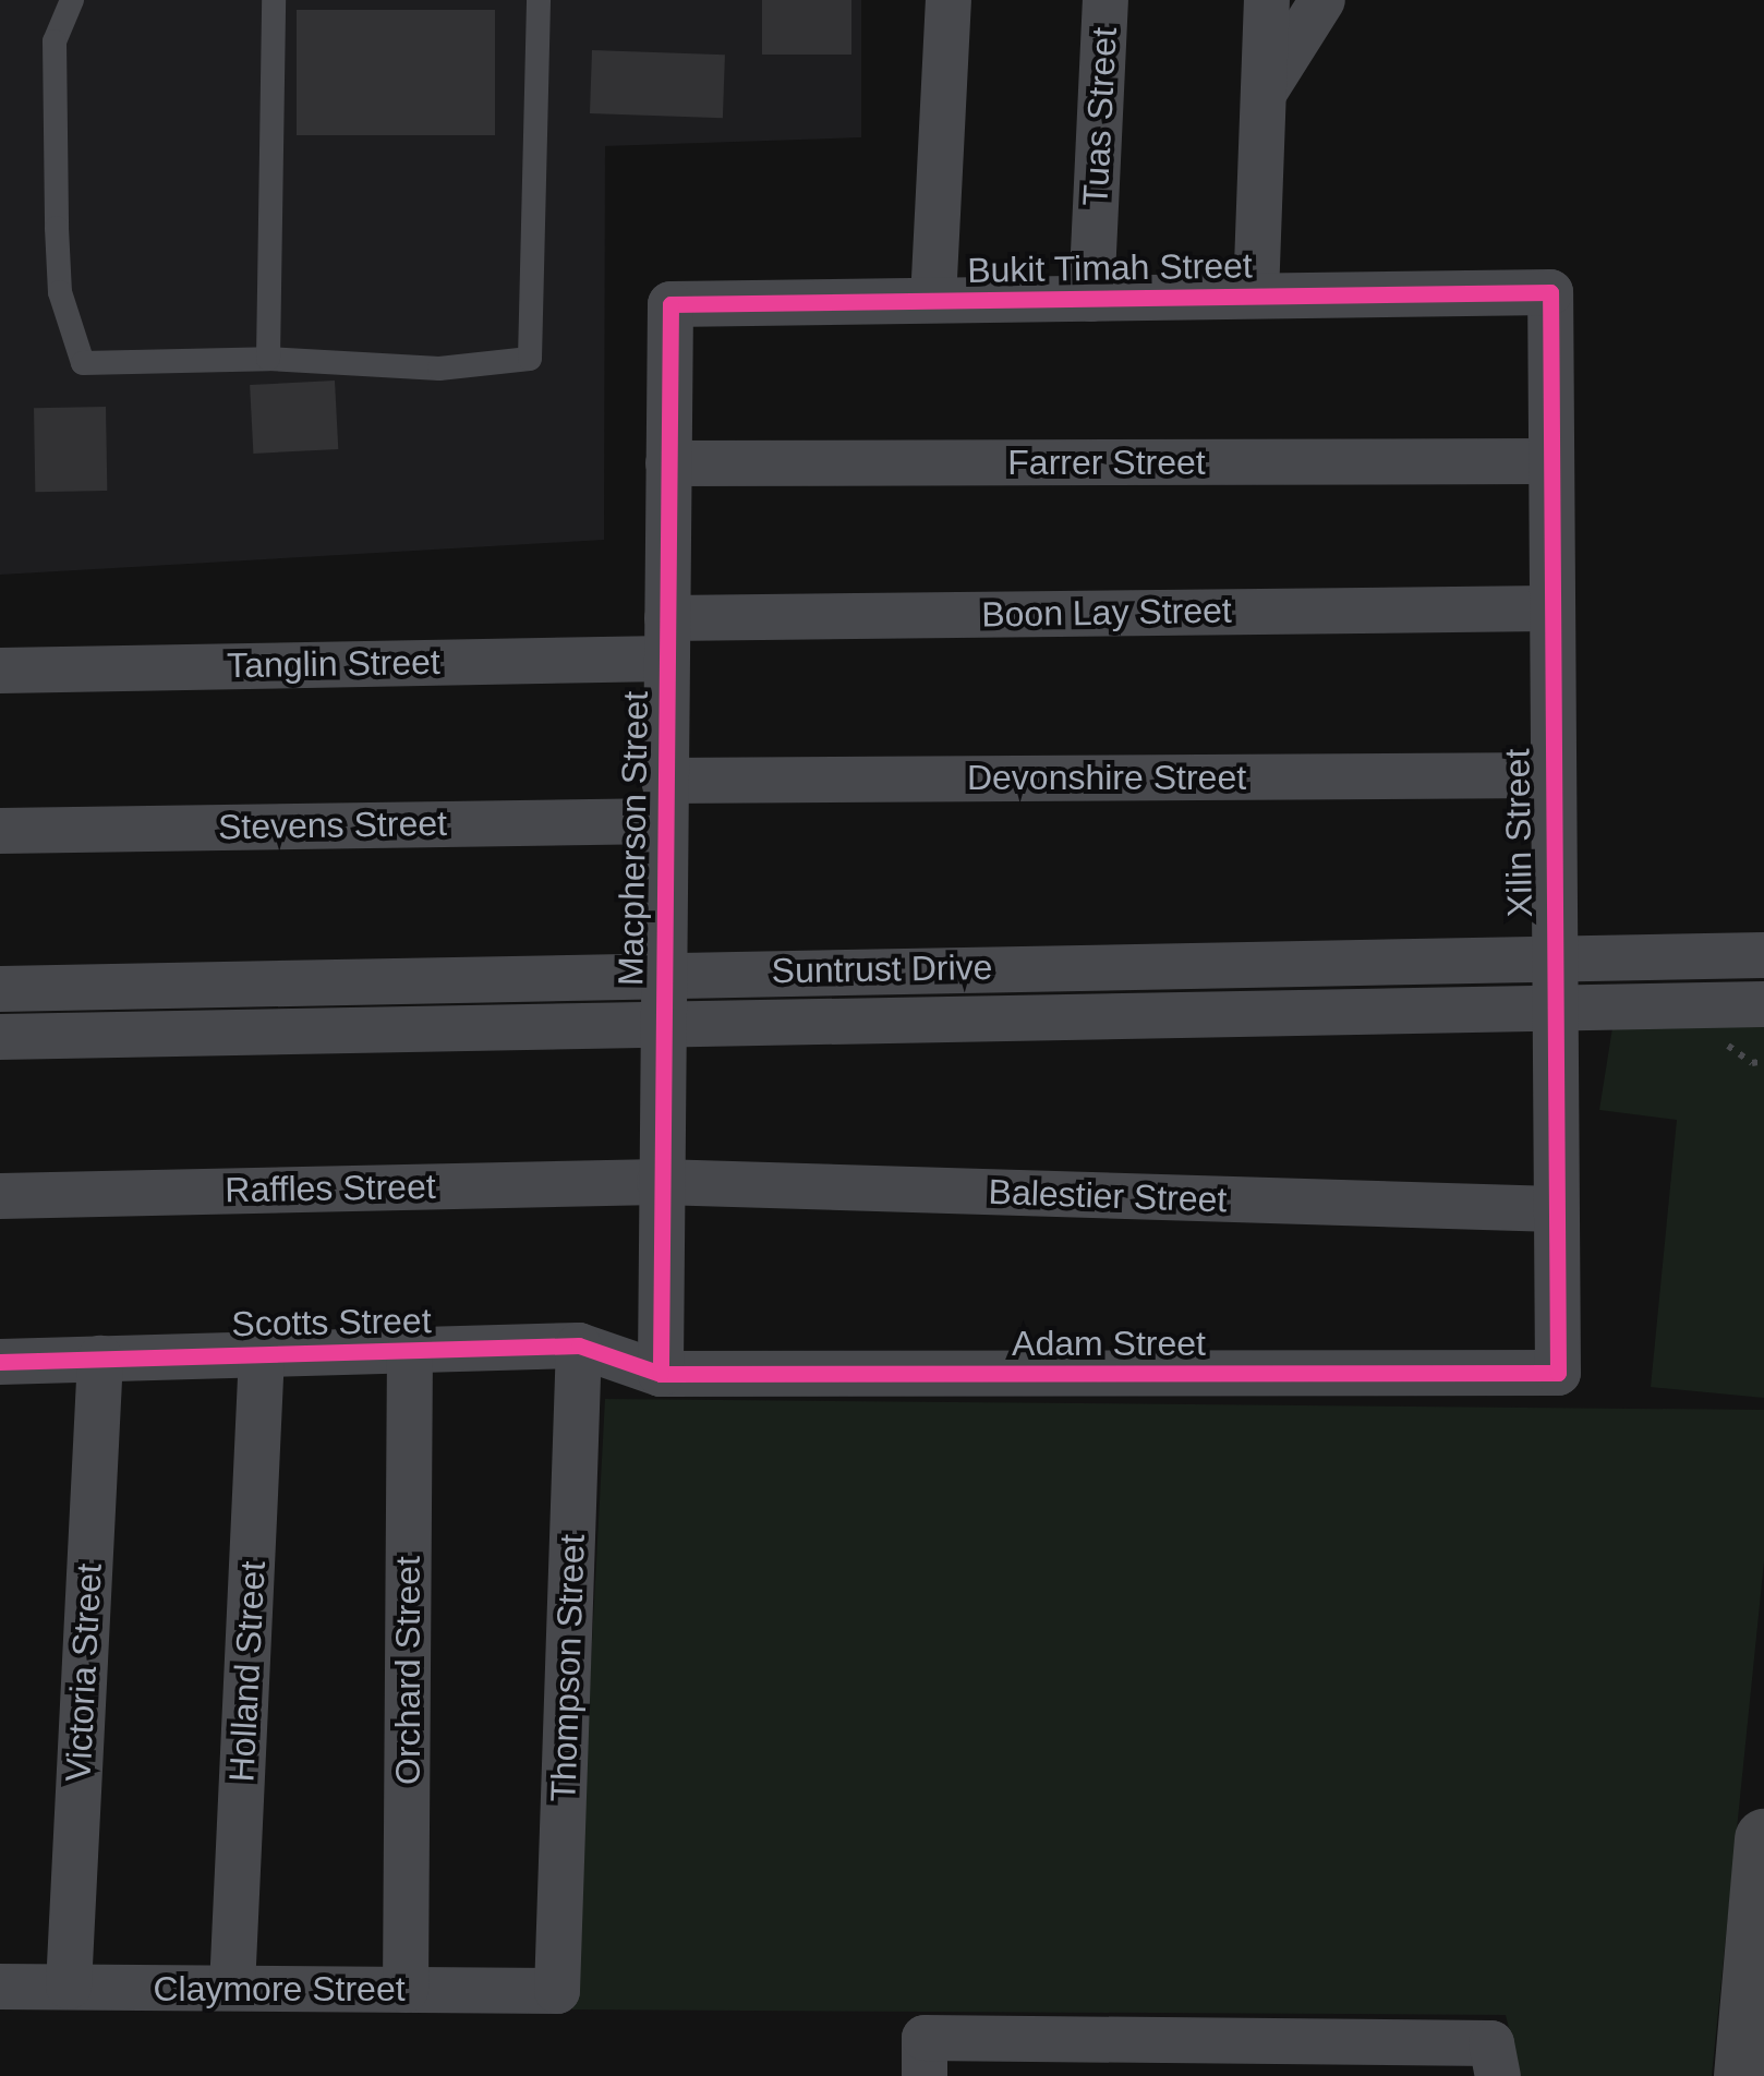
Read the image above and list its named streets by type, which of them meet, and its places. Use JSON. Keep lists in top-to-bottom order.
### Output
{
  "streets": {
    "street": [
      "Tuas Street",
      "Bukit Timah Street",
      "Farrer Street",
      "Boon Lay Street",
      "Tanglin Street",
      "Devonshire Street",
      "Stevens Street",
      "Xilin Street",
      "Macpherson Street",
      "Suntrust Drive",
      "Raffles Street",
      "Balestier Street",
      "Scotts Street",
      "Adam Street",
      "Thompson Street",
      "Orchard Street",
      "Holland Street",
      "Victoria Street",
      "Claymore Street"
    ]
  },
  "crossings": [
    ["Tuas Street", "Bukit Timah Street"],
    ["Bukit Timah Street", "Xilin Street"],
    ["Bukit Timah Street", "Macpherson Street"],
    ["Farrer Street", "Xilin Street"],
    ["Farrer Street", "Macpherson Street"],
    ["Boon Lay Street", "Tanglin Street"],
    ["Boon Lay Street", "Xilin Street"],
    ["Boon Lay Street", "Macpherson Street"],
    ["Tanglin Street", "Macpherson Street"],
    ["Devonshire Street", "Stevens Street"],
    ["Devonshire Street", "Xilin Street"],
    ["Devonshire Street", "Macpherson Street"],
    ["Stevens Street", "Macpherson Street"],
    ["Xilin Street", "Suntrust Drive"],
    ["Xilin Street", "Balestier Street"],
    ["Xilin Street", "Adam Street"],
    ["Macpherson Street", "Suntrust Drive"],
    ["Macpherson Street", "Raffles Street"],
    ["Macpherson Street", "Balestier Street"],
    ["Macpherson Street", "Scotts Street"],
    ["Macpherson Street", "Adam Street"],
    ["Raffles Street", "Balestier Street"],
    ["Scotts Street", "Adam Street"],
    ["Scotts Street", "Thompson Street"],
    ["Scotts Street", "Orchard Street"],
    ["Scotts Street", "Holland Street"],
    ["Scotts Street", "Victoria Street"],
    ["Thompson Street", "Claymore Street"],
    ["Orchard Street", "Claymore Street"],
    ["Holland Street", "Claymore Street"],
    ["Victoria Street", "Claymore Street"]
  ]
}
